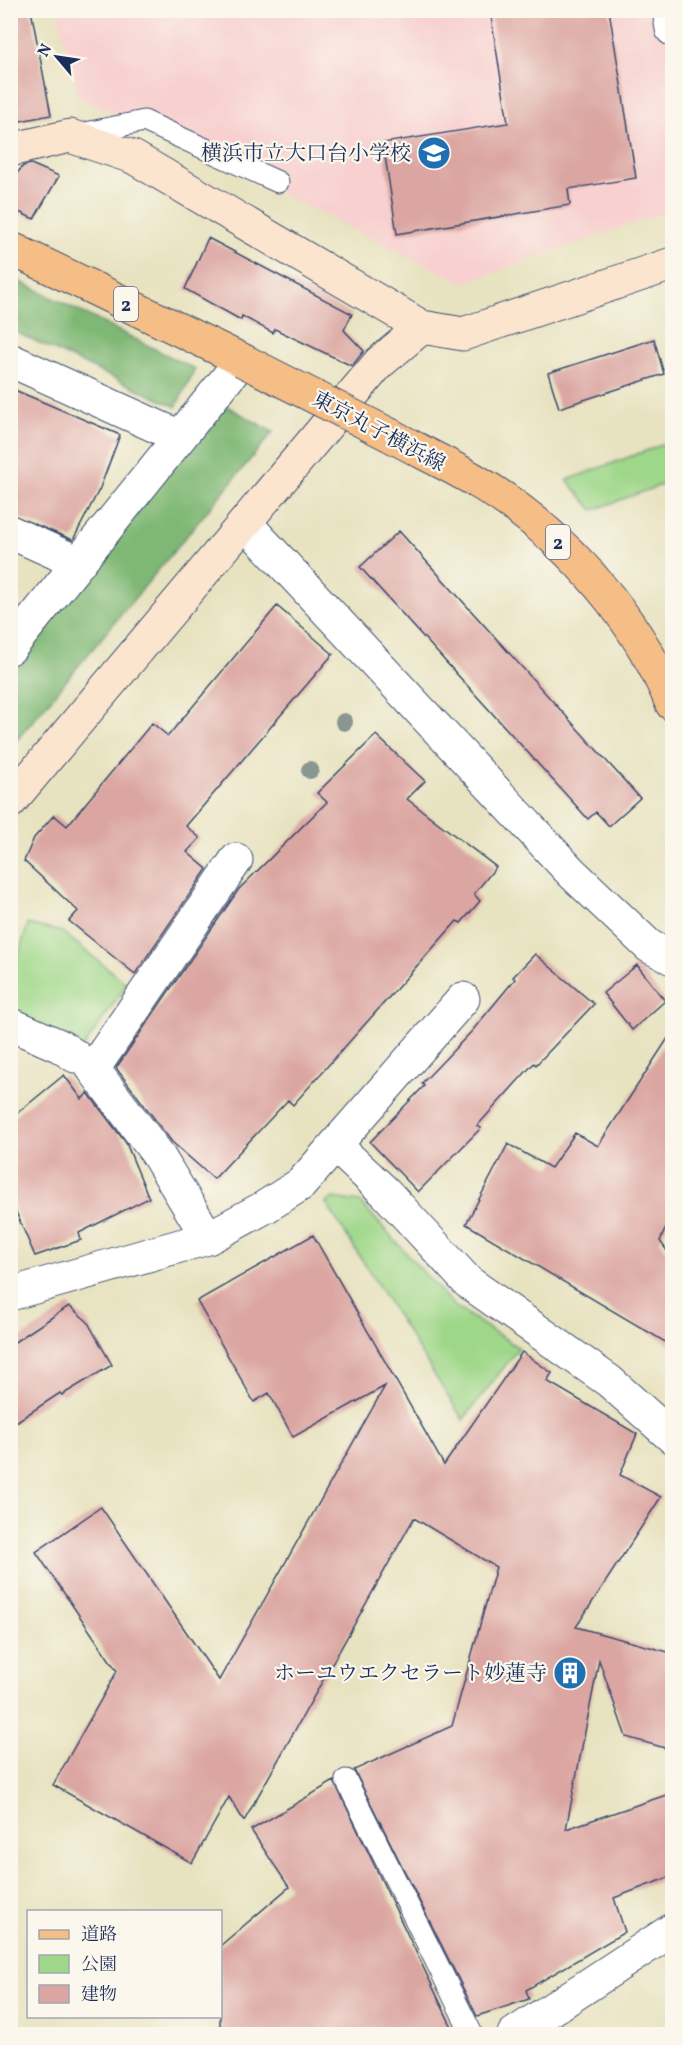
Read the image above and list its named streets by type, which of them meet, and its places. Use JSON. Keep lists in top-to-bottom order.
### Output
{
  "streets": {
    "main road": ["2", "東京丸子横浜線"]
  },
  "places": {
    "school or university": ["横浜市立大口台小学校"],
    "building": ["ホーユウエクセラート妙蓮寺"]
  },
  "legend": ["道路", "公園", "建物"],
  "north": "top left"
}
